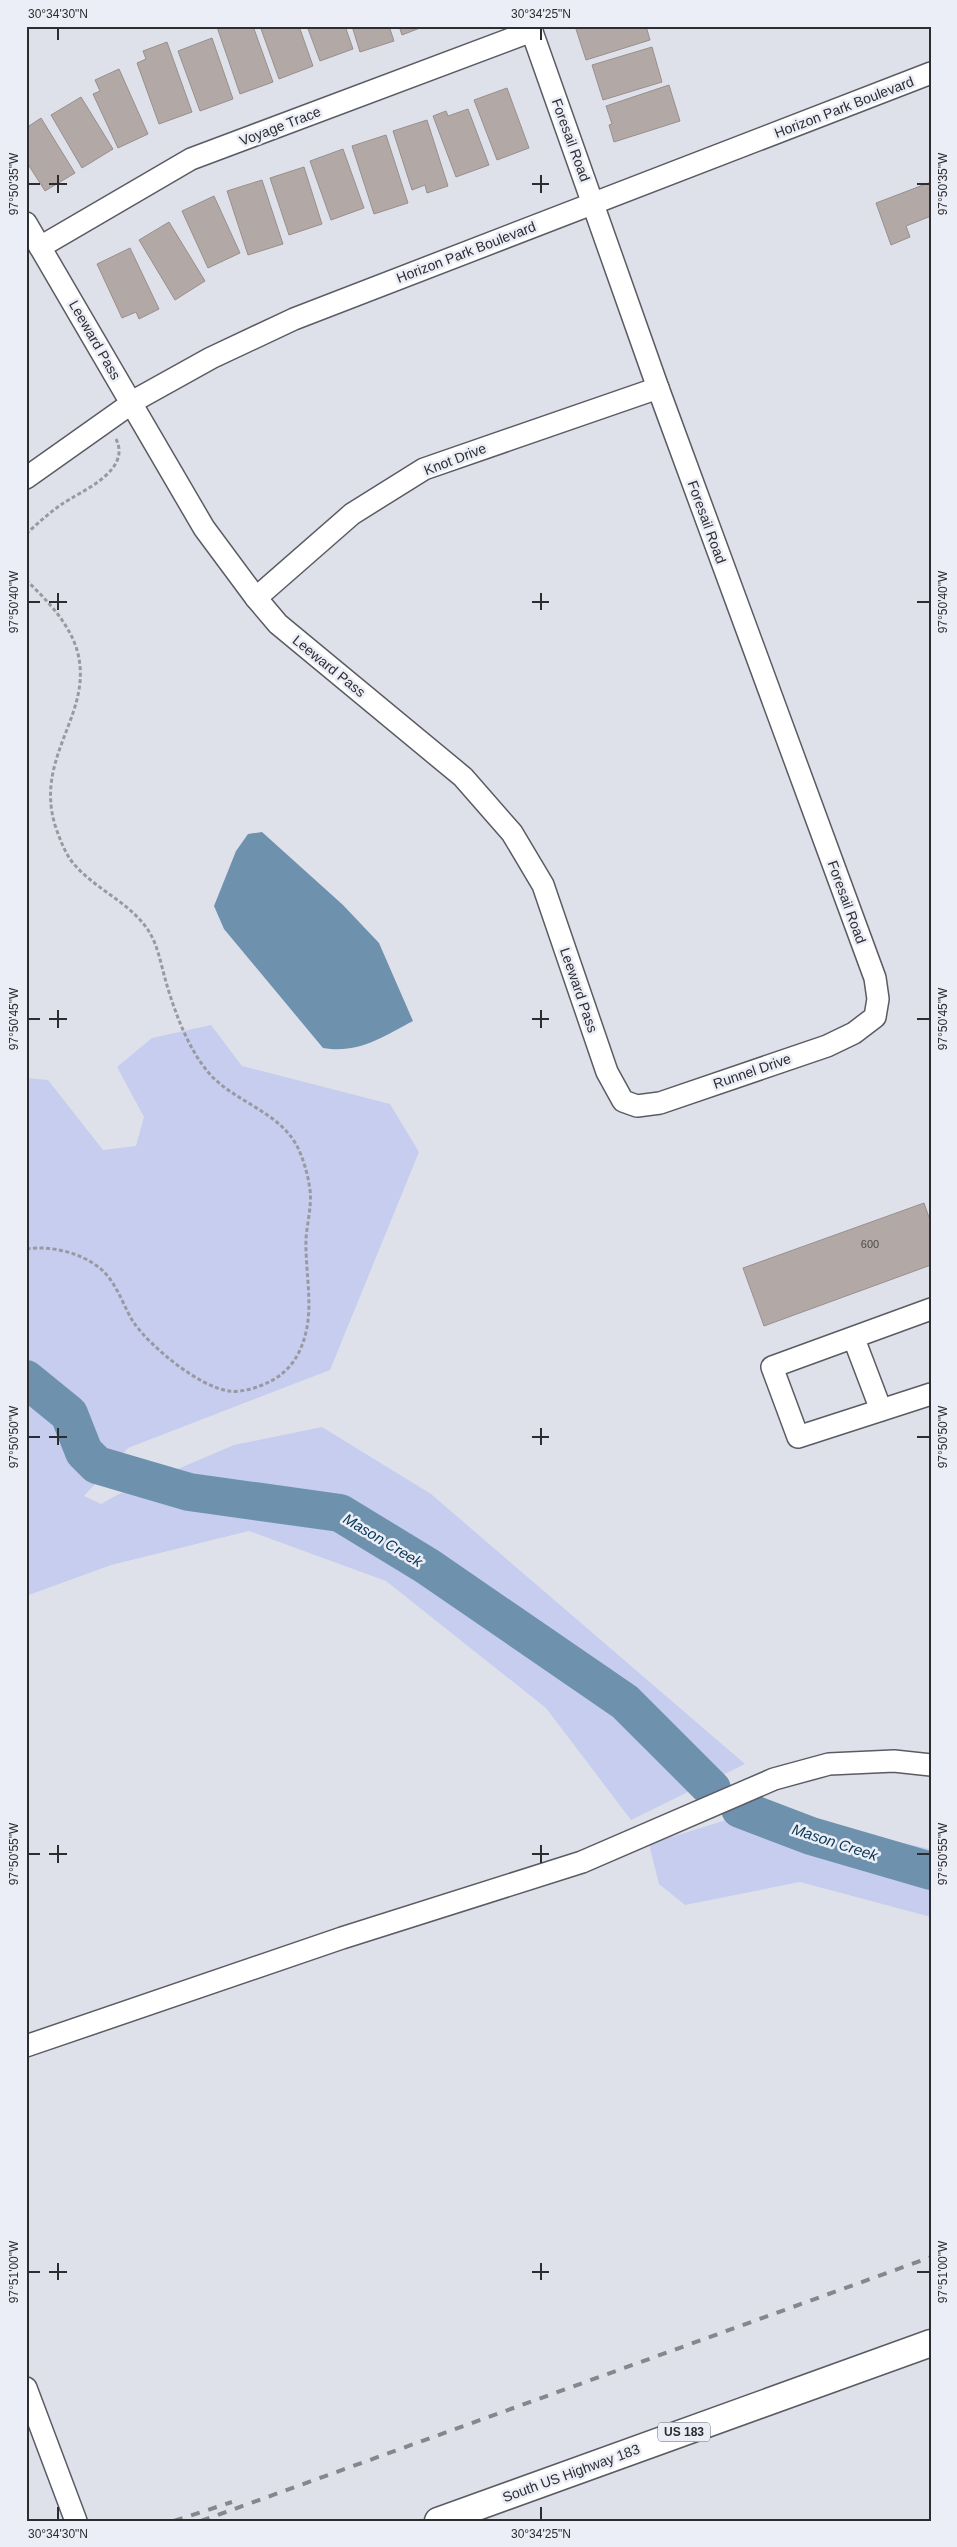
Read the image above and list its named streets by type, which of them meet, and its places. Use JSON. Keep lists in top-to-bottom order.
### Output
{
  "streets": {
    "main road": ["US 183", "South US Highway 183"],
    "street": [
      "Horizon Park Boulevard",
      "Voyage Trace",
      "Foresail Road",
      "Leeward Pass",
      "Knot Drive",
      "Runnel Drive"
    ]
  },
  "crossings": [
    ["Horizon Park Boulevard", "Foresail Road"],
    ["Horizon Park Boulevard", "Leeward Pass"],
    ["Voyage Trace", "Foresail Road"],
    ["Voyage Trace", "Leeward Pass"],
    ["Foresail Road", "Knot Drive"],
    ["Foresail Road", "Runnel Drive"],
    ["Leeward Pass", "Knot Drive"],
    ["Leeward Pass", "Runnel Drive"]
  ],
  "water": ["Mason Creek"],
  "house_numbers": ["600"],
  "coordinates": [
    "30°34'30\"N",
    "30°34'25\"N",
    "97°50'35\"W",
    "97°50'40\"W",
    "97°50'45\"W",
    "97°50'50\"W",
    "97°50'55\"W",
    "97°51'00\"W"
  ]
}
